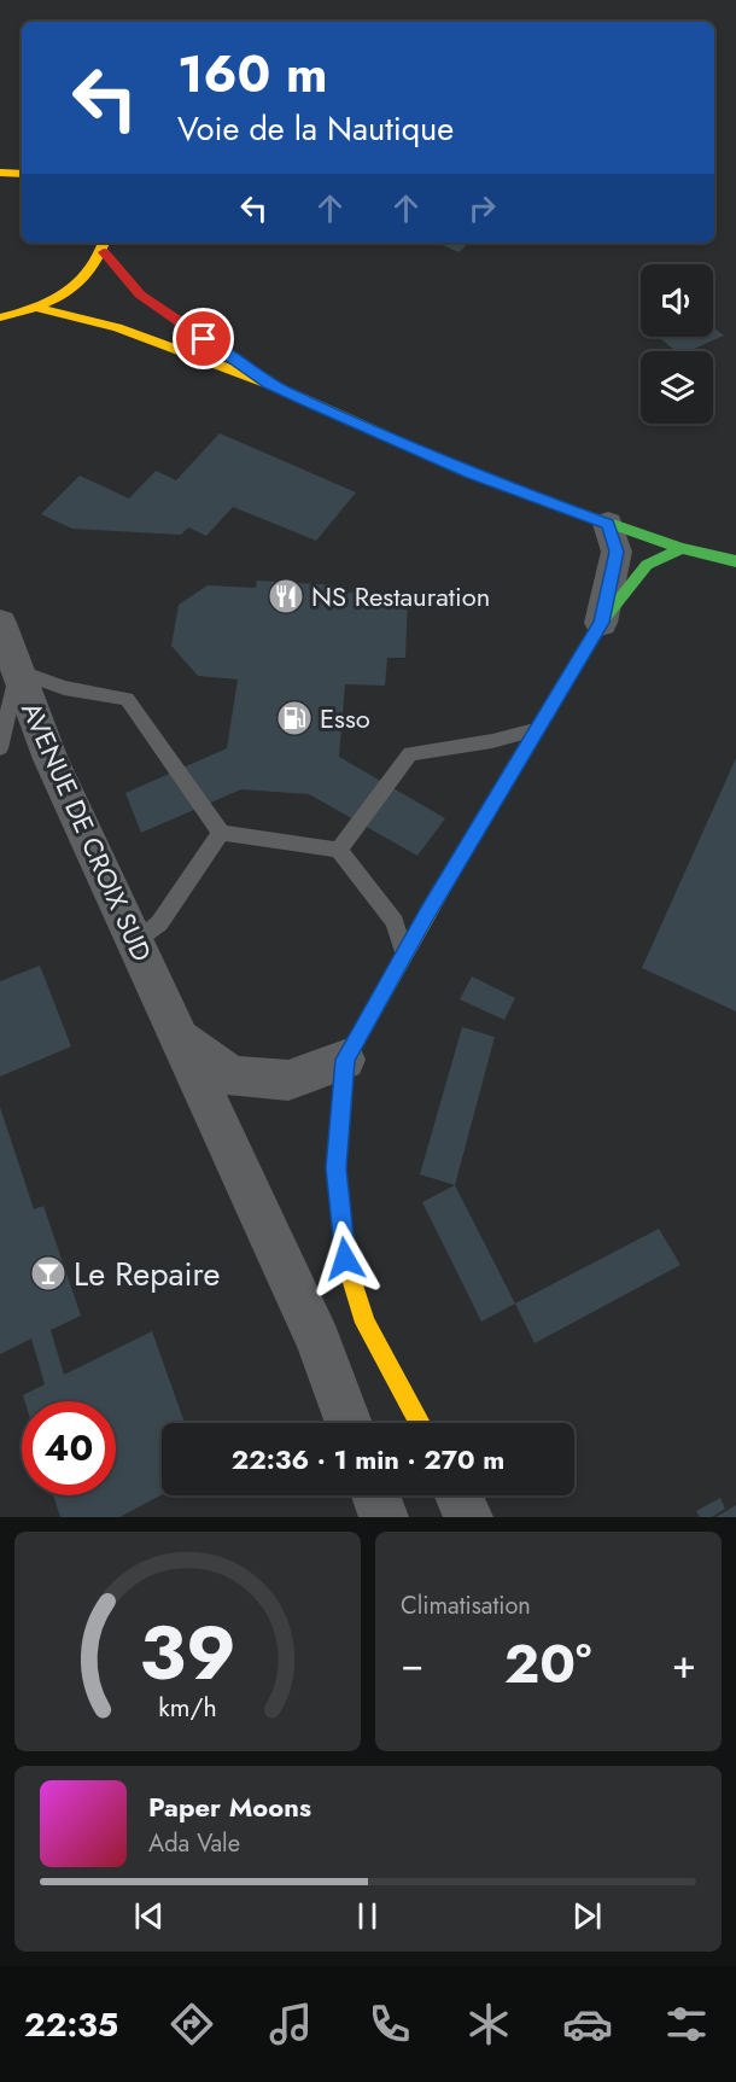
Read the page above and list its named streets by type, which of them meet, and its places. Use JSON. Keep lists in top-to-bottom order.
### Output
{
  "streets": {
    "street": ["AVENUE DE CROIX SUD"]
  },
  "places": {
    "restaurant": ["NS Restauration"],
    "fuel station": ["Esso"],
    "bar": ["Le Repaire"]
  },
  "page": {
    "turn": ["160 m", "Voie de la Nautique"],
    "limit": "40",
    "trip": "22:36 · 1 min · 270 m",
    "tile": "Climatisation",
    "heat": ["−", "20°", "+"],
    "song": ["Paper Moons", "Ada Vale"],
    "tabs": "22:35",
    "gauge": ["39", "km/h"]
  }
}
